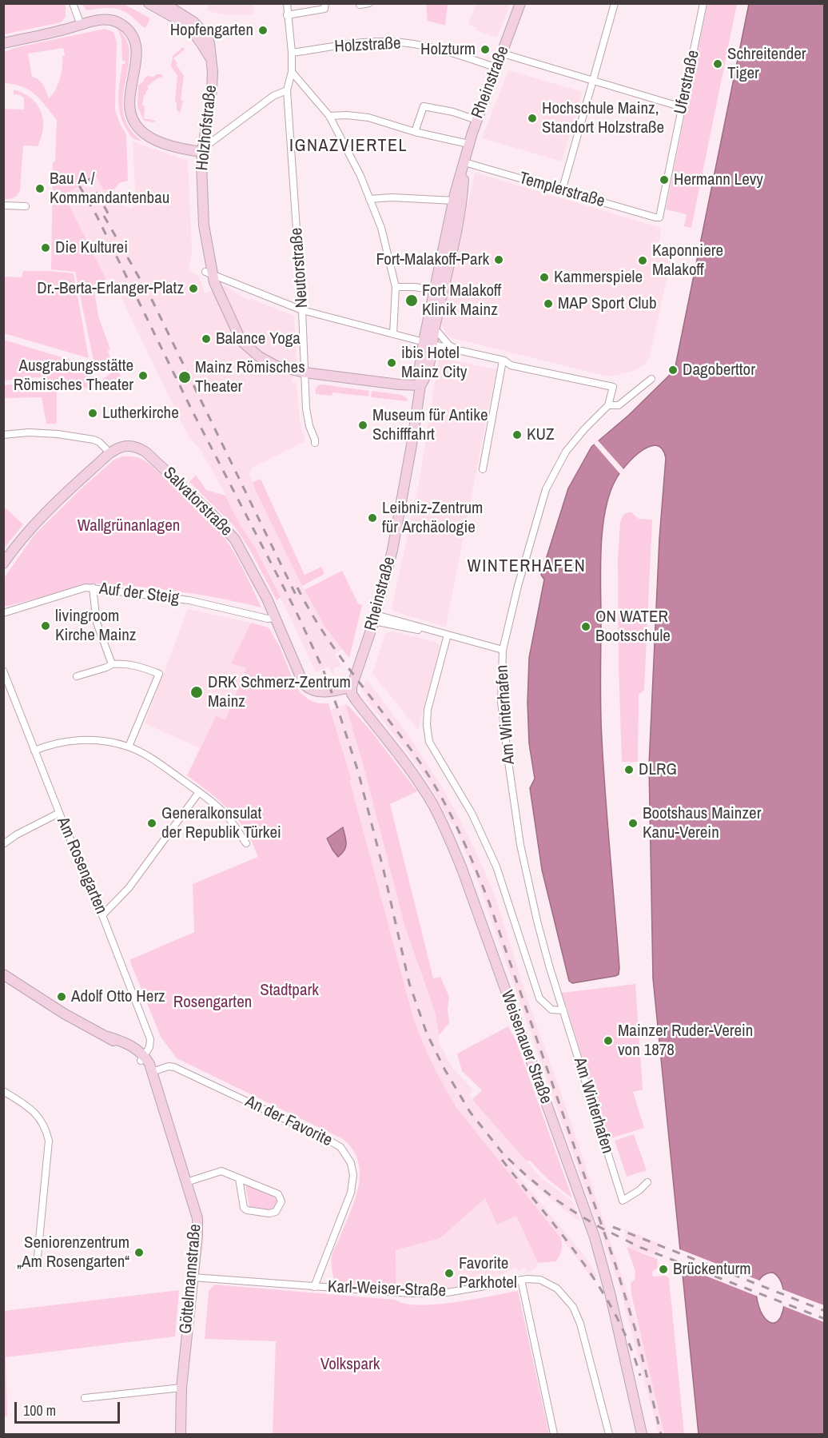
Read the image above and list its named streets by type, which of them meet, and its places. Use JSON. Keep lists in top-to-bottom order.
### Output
{
  "streets": {
    "street": [
      "Holzstraße",
      "Rheinstraße",
      "Uferstraße",
      "Holzhofstraße",
      "Templerstraße",
      "Neutorstraße",
      "Salvatorstraße",
      "Auf der Steig",
      "Am Winterhafen",
      "Am Rosengarten",
      "Weisenauer Straße",
      "An der Favorite",
      "Göttelmannstraße",
      "Karl-Weiser-Straße"
    ]
  },
  "crossings": [
    ["Holzstraße", "Rheinstraße"],
    ["Holzstraße", "Neutorstraße"],
    ["Rheinstraße", "Holzhofstraße"],
    ["Rheinstraße", "Templerstraße"],
    ["Rheinstraße", "Salvatorstraße"],
    ["Rheinstraße", "Weisenauer Straße"],
    ["Uferstraße", "Templerstraße"],
    ["Holzhofstraße", "Neutorstraße"],
    ["Salvatorstraße", "Auf der Steig"],
    ["Salvatorstraße", "Weisenauer Straße"],
    ["Am Rosengarten", "Göttelmannstraße"],
    ["An der Favorite", "Göttelmannstraße"],
    ["An der Favorite", "Karl-Weiser-Straße"],
    ["Göttelmannstraße", "Karl-Weiser-Straße"]
  ],
  "districts": ["IGNAZVIERTEL", "WINTERHAFEN"],
  "parks": [
    "Wallgrünanlagen",
    "Stadtpark",
    "Rosengarten",
    "Volkspark"
  ],
  "places": [
    "Hopfengarten",
    "Holzturm",
    "Schreitender Tiger",
    "Hochschule Mainz, Standort Holzstraße",
    "Hermann Levy",
    "Bau A / Kommandantenbau",
    "Die Kulturei",
    "Fort-Malakoff-Park",
    "Kaponniere Malakoff",
    "Kammerspiele",
    "Dr.-Berta-Erlanger-Platz",
    "Fort Malakoff Klinik Mainz",
    "MAP Sport Club",
    "Balance Yoga",
    "ibis Hotel Mainz City",
    "Dagoberttor",
    "Ausgrabungsstätte Römisches Theater",
    "Mainz Römisches Theater",
    "Lutherkirche",
    "Museum für Antike Schifffahrt",
    "KUZ",
    "Leibniz-Zentrum für Archäologie",
    "livingroom Kirche Mainz",
    "ON WATER Bootsschule",
    "DRK Schmerz-Zentrum Mainz",
    "DLRG",
    "Generalkonsulat der Republik Türkei",
    "Bootshaus Mainzer Kanu-Verein",
    "Adolf Otto Herz",
    "Mainzer Ruder-Verein von 1878",
    "Seniorenzentrum „Am Rosengarten“",
    "Brückenturm",
    "Favorite Parkhotel"
  ],
  "scale_bar": "100 m"
}
